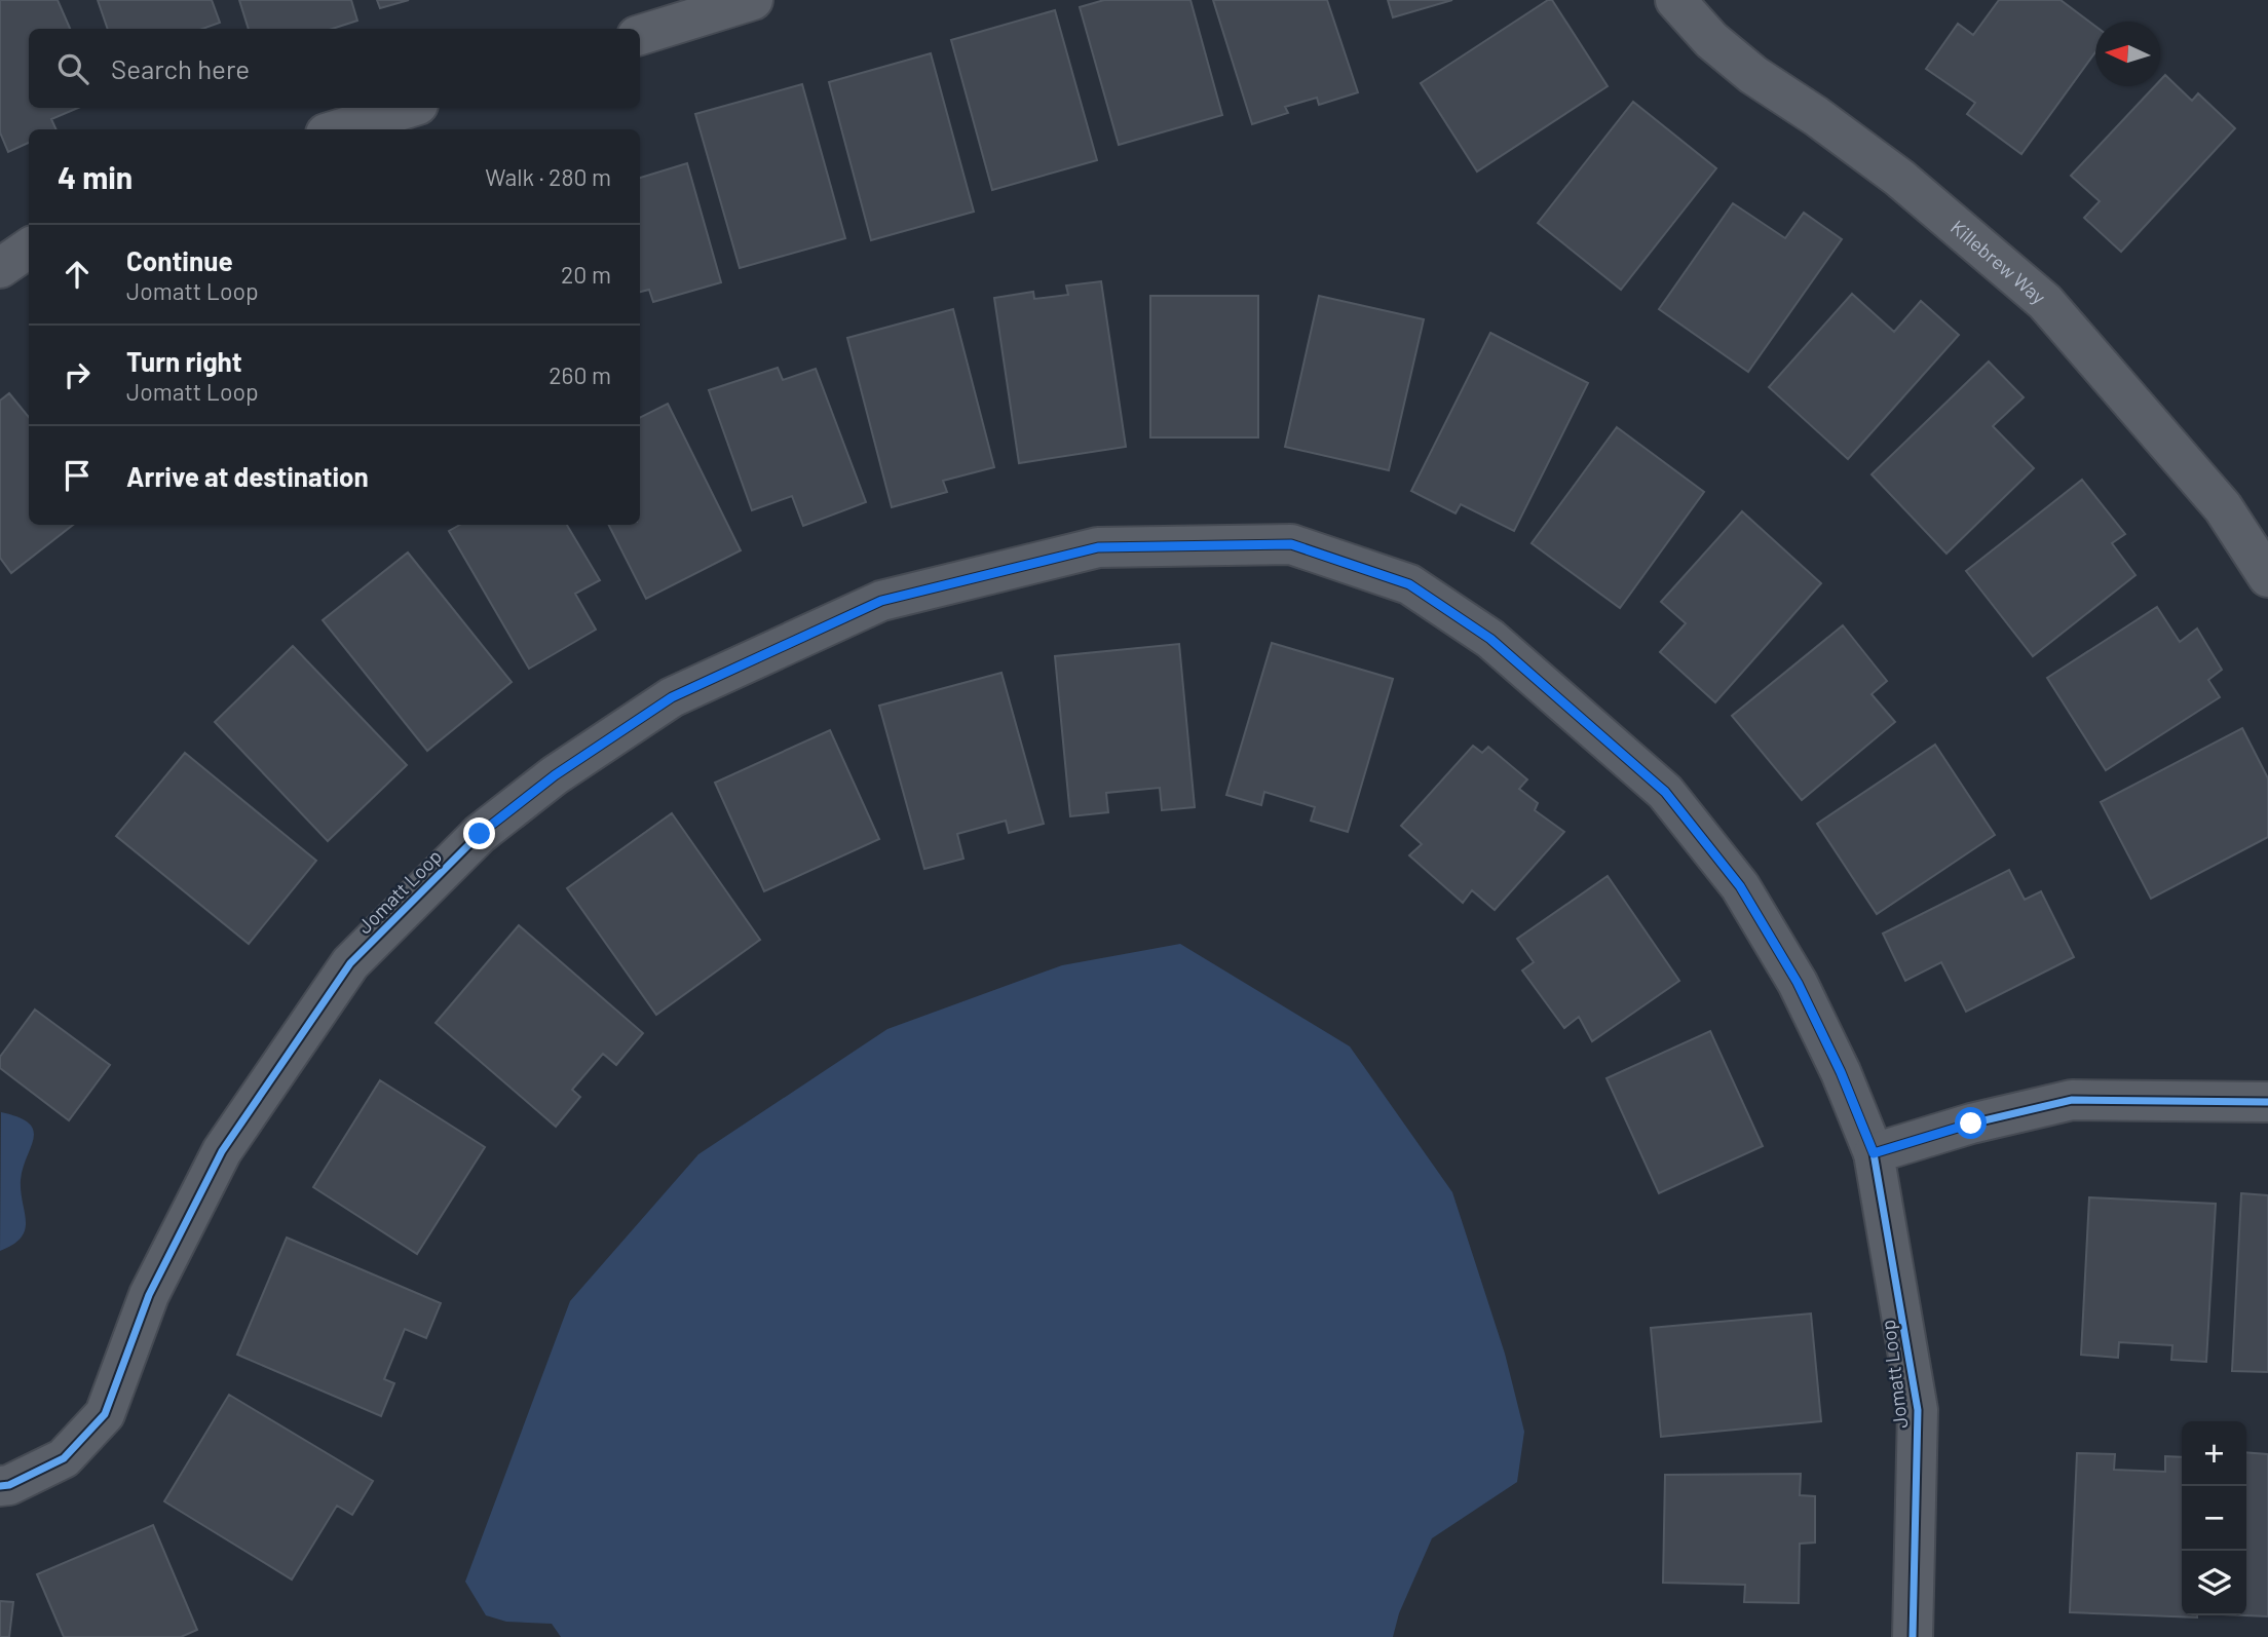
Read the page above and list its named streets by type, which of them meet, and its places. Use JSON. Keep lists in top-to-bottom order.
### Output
{
  "streets": {
    "street": ["Killebrew Way", "Jomatt Loop"]
  },
  "north": "left",
  "page": {
    "search": "Search here",
    "heading": ["4 min", "Walk · 280 m"],
    "list": [
      ["Continue", "Jomatt Loop", "20 m"],
      ["Turn right", "Jomatt Loop", "260 m"],
      "Arrive at destination"
    ],
    "map_buttons": ["+", "−"]
  }
}
